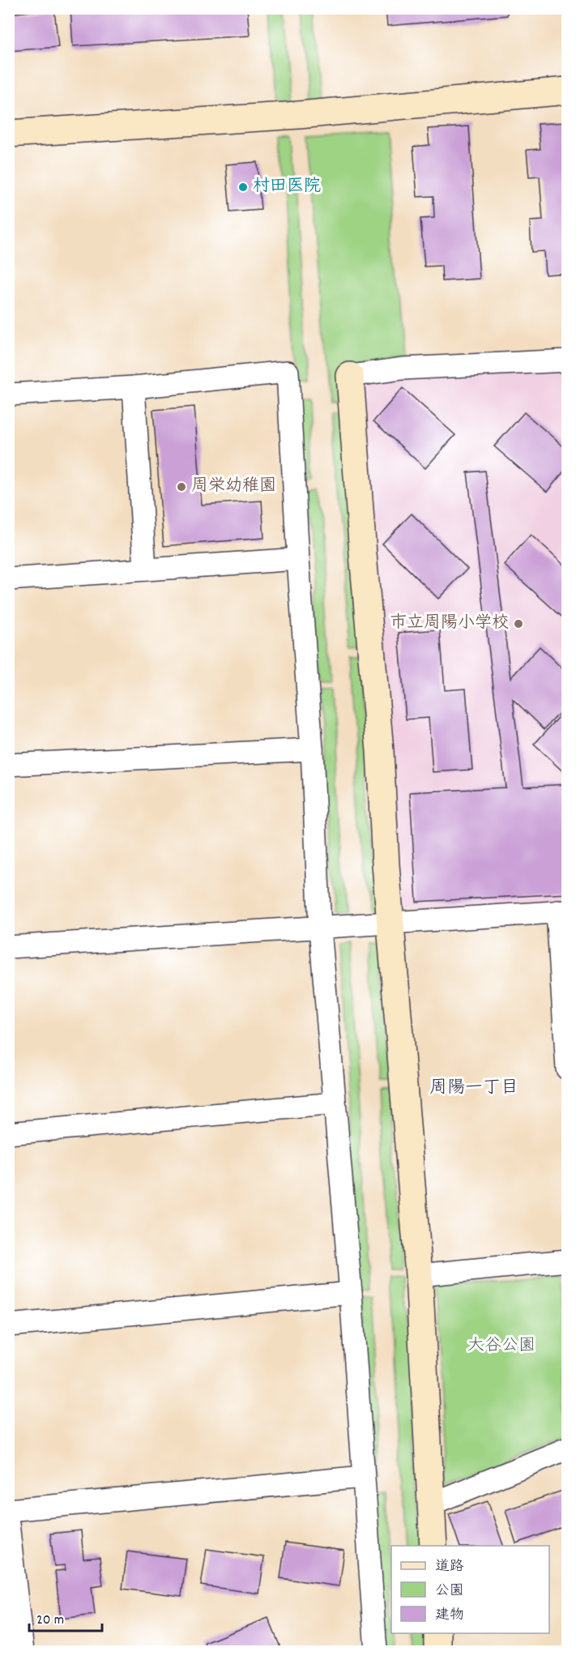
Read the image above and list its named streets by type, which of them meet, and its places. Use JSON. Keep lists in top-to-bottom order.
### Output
{
  "districts": ["周陽一丁目"],
  "parks": ["大谷公園"],
  "places": ["村田医院", "周栄幼稚園", "市立周陽小学校"],
  "legend": ["道路", "公園", "建物"],
  "scale_bar": "20 m"
}
